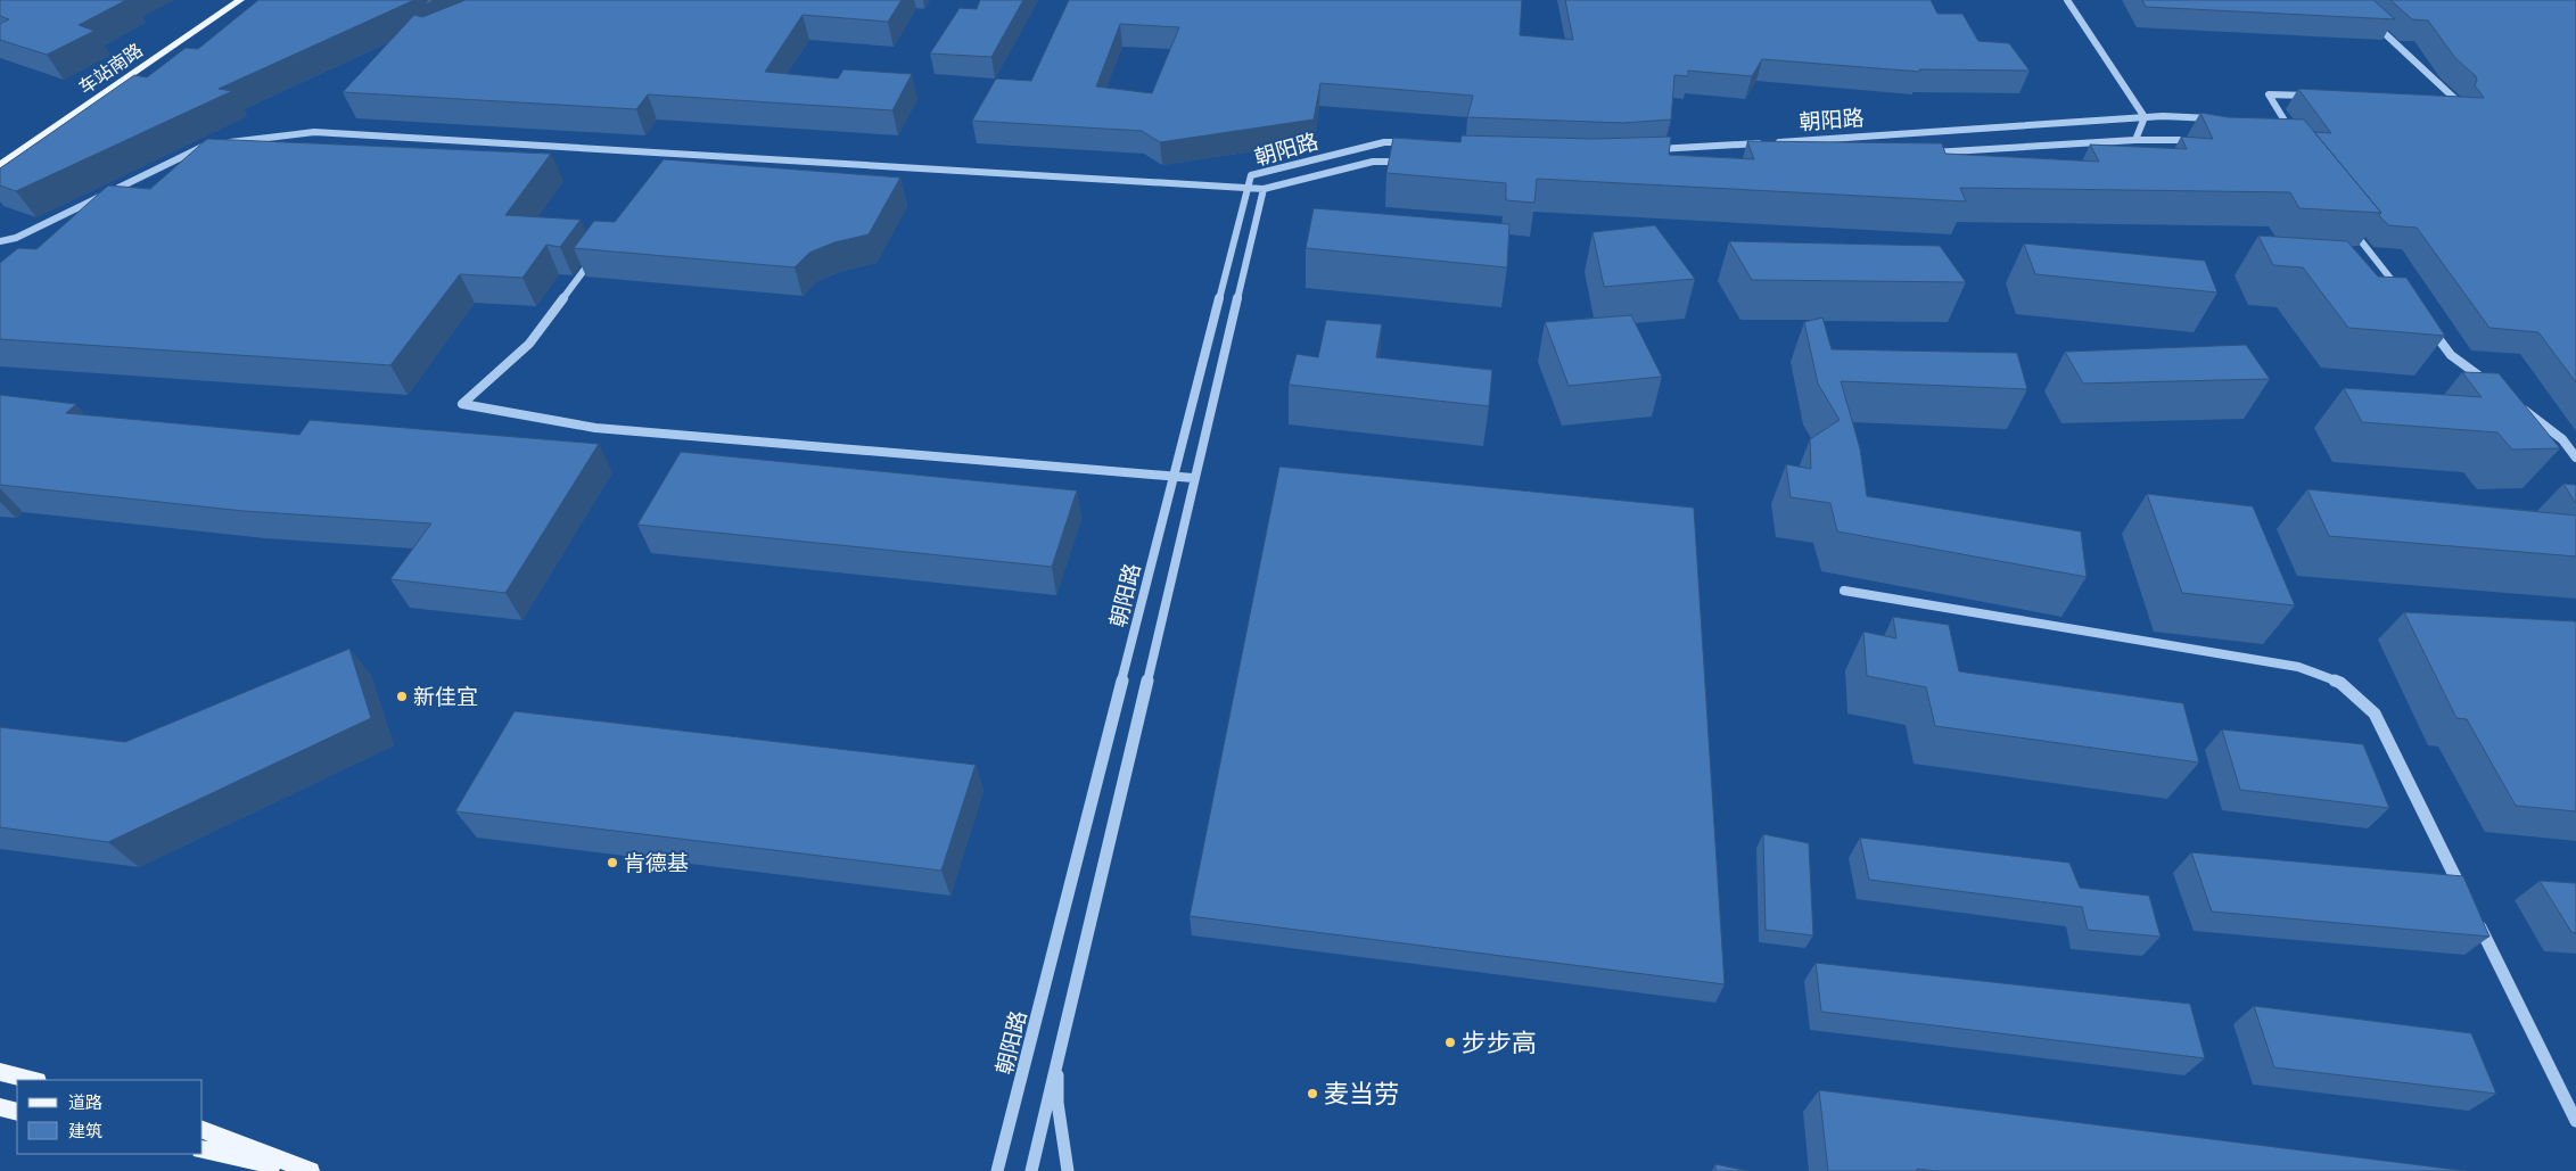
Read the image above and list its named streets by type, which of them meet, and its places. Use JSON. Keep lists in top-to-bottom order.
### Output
{
  "streets": {
    "main road": ["车站南路"],
    "street": ["朝阳路"]
  },
  "places": [
    "新佳宜",
    "肯德基",
    "步步高",
    "麦当劳"
  ],
  "legend": ["道路", "建筑"]
}
